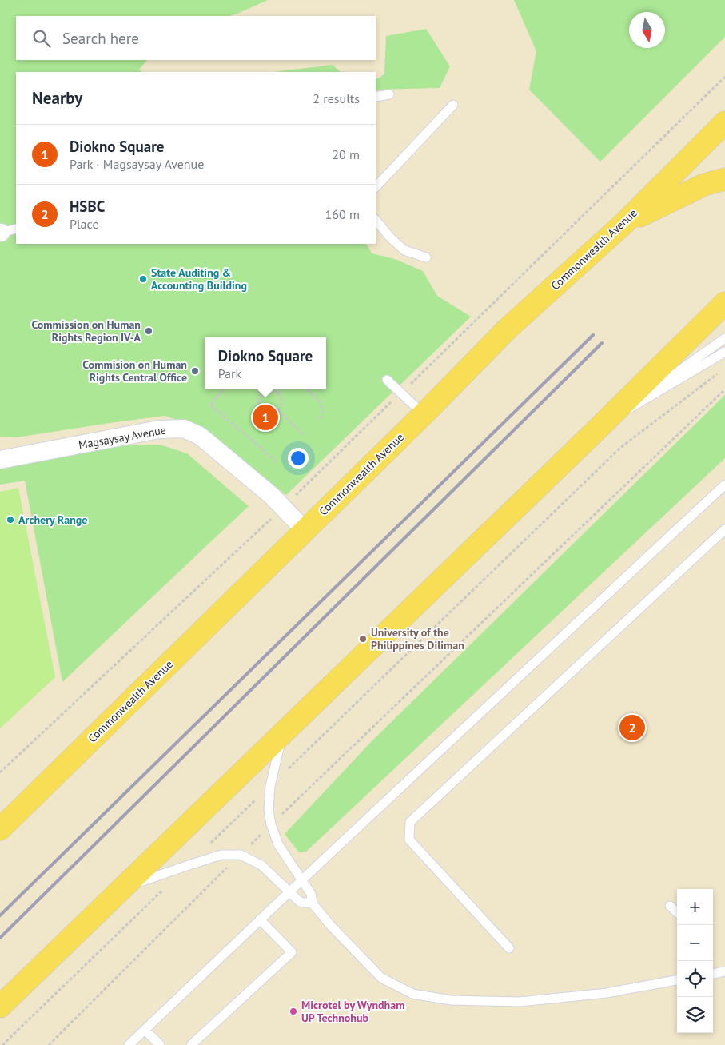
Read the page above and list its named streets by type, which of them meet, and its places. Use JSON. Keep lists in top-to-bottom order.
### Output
{
  "streets": {
    "main road": ["Commonwealth Avenue"],
    "street": ["Magsaysay Avenue"]
  },
  "crossings": [
    ["Commonwealth Avenue", "Magsaysay Avenue"]
  ],
  "places": [
    "State Auditing & Accounting Building",
    "Commission on Human Rights Region IV-A",
    "Commision on Human Rights Central Office",
    "Archery Range",
    "University of the Philippines Diliman",
    "Microtel by Wyndham UP Technohub"
  ],
  "north": "bottom",
  "page": {
    "search": "Search here",
    "heading": ["Nearby", "2 results"],
    "list": [
      {
        "mark": "1",
        "name": "Diokno Square",
        "note": "Park · Magsaysay Avenue",
        "value": "20 m"
      },
      {
        "mark": "2",
        "name": "HSBC",
        "note": "Place",
        "value": "160 m"
      }
    ],
    "popup": ["Diokno Square", "Park"],
    "pins": ["1", "2"],
    "map_buttons": ["+", "−"]
  }
}
